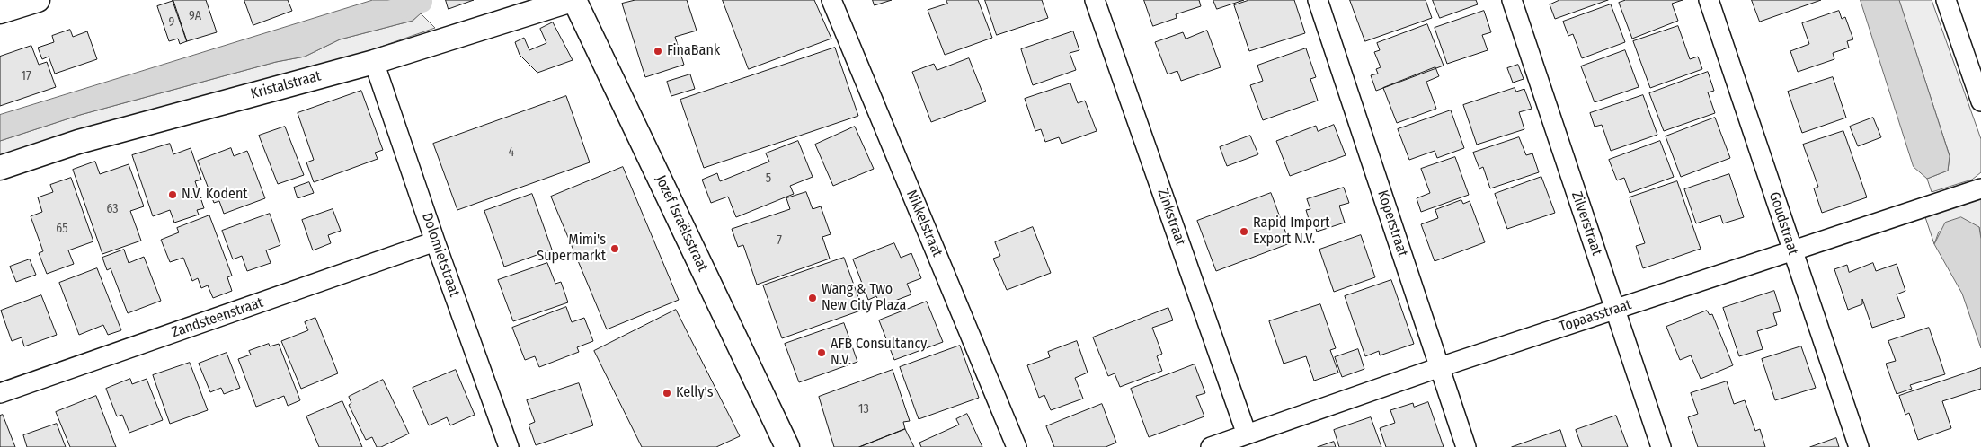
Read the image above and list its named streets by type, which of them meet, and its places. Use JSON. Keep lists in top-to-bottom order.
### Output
{
  "streets": {
    "street": [
      "Kristalstraat",
      "Zinkstraat",
      "Jozef Israëlsstraat",
      "Nikkelstraat",
      "Koperstraat",
      "Zilverstraat",
      "Goudstraat",
      "Dolomietstraat",
      "Topaasstraat",
      "Zandsteenstraat"
    ]
  },
  "crossings": [
    ["Kristalstraat", "Dolomietstraat"],
    ["Zinkstraat", "Topaasstraat"],
    ["Koperstraat", "Topaasstraat"],
    ["Zilverstraat", "Topaasstraat"],
    ["Goudstraat", "Topaasstraat"],
    ["Dolomietstraat", "Zandsteenstraat"]
  ],
  "places": [
    "FinaBank",
    "N.V. Kodent",
    "Rapid Import Export N.V.",
    "Mimi's Supermarkt",
    "Wang & Two New City Plaza",
    "AFB Consultancy N.V.",
    "Kelly's"
  ],
  "house_numbers": [
    "9A",
    "9",
    "17",
    "4",
    "5",
    "63",
    "65",
    "7",
    "13"
  ]
}
